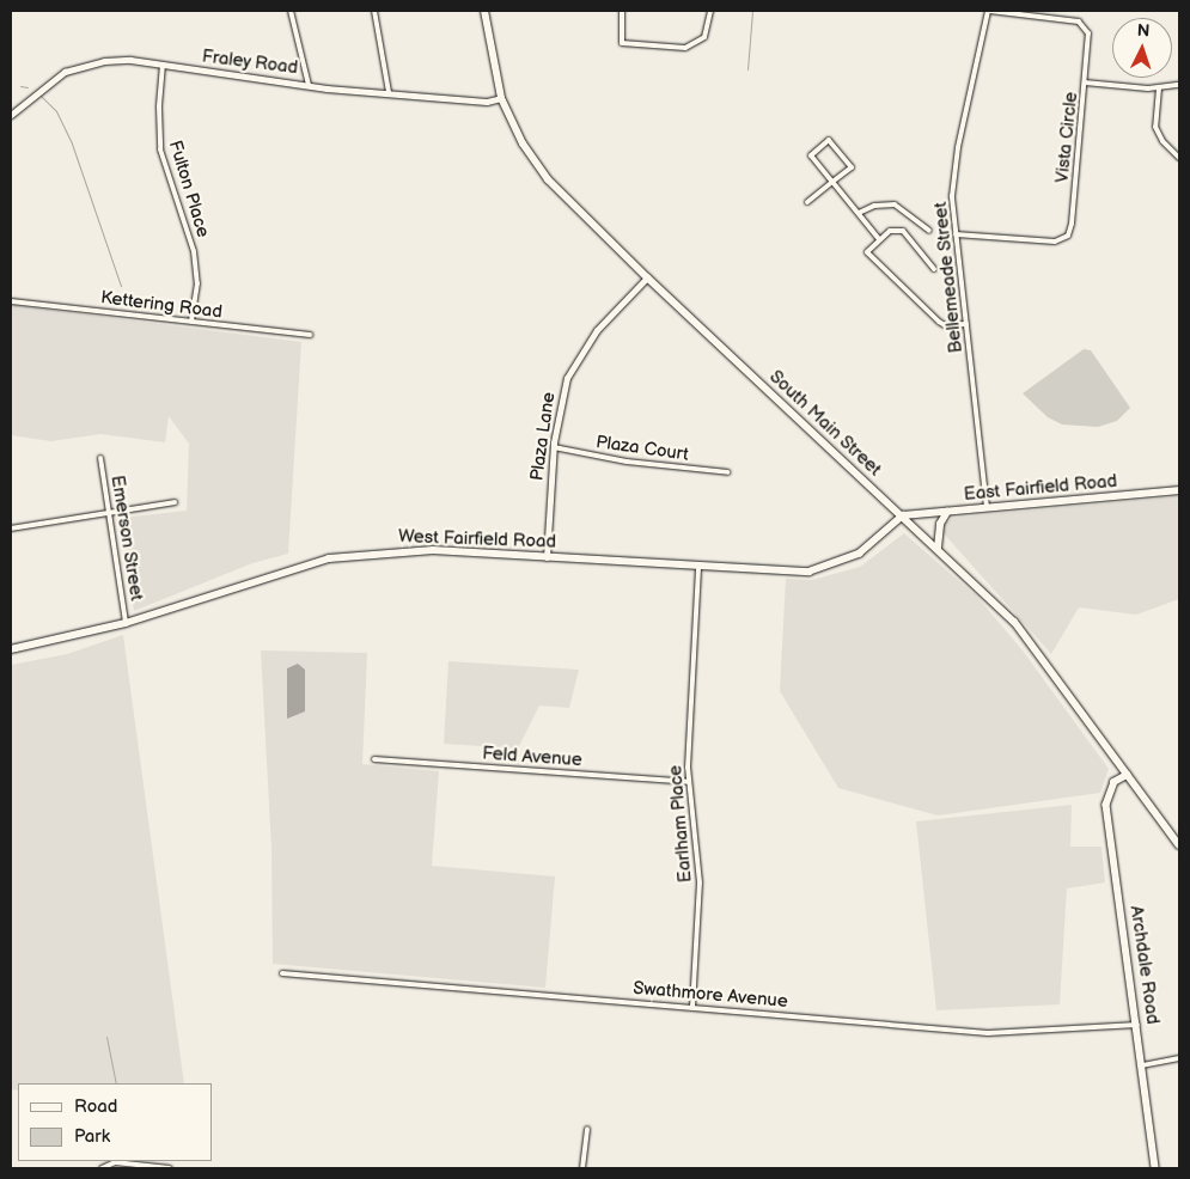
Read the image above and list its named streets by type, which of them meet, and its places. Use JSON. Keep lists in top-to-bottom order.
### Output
{
  "streets": {
    "main road": [
      "South Main Street",
      "East Fairfield Road",
      "West Fairfield Road",
      "Archdale Road"
    ],
    "street": [
      "Fraley Road",
      "Vista Circle",
      "Fulton Place",
      "Bellemeade Street",
      "Kettering Road",
      "Plaza Lane",
      "Plaza Court",
      "Emerson Street",
      "Feld Avenue",
      "Earlham Place",
      "Swathmore Avenue"
    ]
  },
  "crossings": [
    ["Fraley Road", "Fulton Place"],
    ["Fraley Road", "South Main Street"],
    ["Vista Circle", "Bellemeade Street"],
    ["Fulton Place", "Kettering Road"],
    ["Bellemeade Street", "East Fairfield Road"],
    ["South Main Street", "Plaza Lane"],
    ["South Main Street", "East Fairfield Road"],
    ["South Main Street", "West Fairfield Road"],
    ["South Main Street", "Archdale Road"],
    ["Plaza Lane", "Plaza Court"],
    ["Plaza Lane", "West Fairfield Road"],
    ["East Fairfield Road", "West Fairfield Road"],
    ["Emerson Street", "West Fairfield Road"],
    ["West Fairfield Road", "Earlham Place"],
    ["Feld Avenue", "Earlham Place"],
    ["Earlham Place", "Swathmore Avenue"],
    ["Archdale Road", "Swathmore Avenue"]
  ],
  "legend": ["Road", "Park"],
  "north": "top"
}
